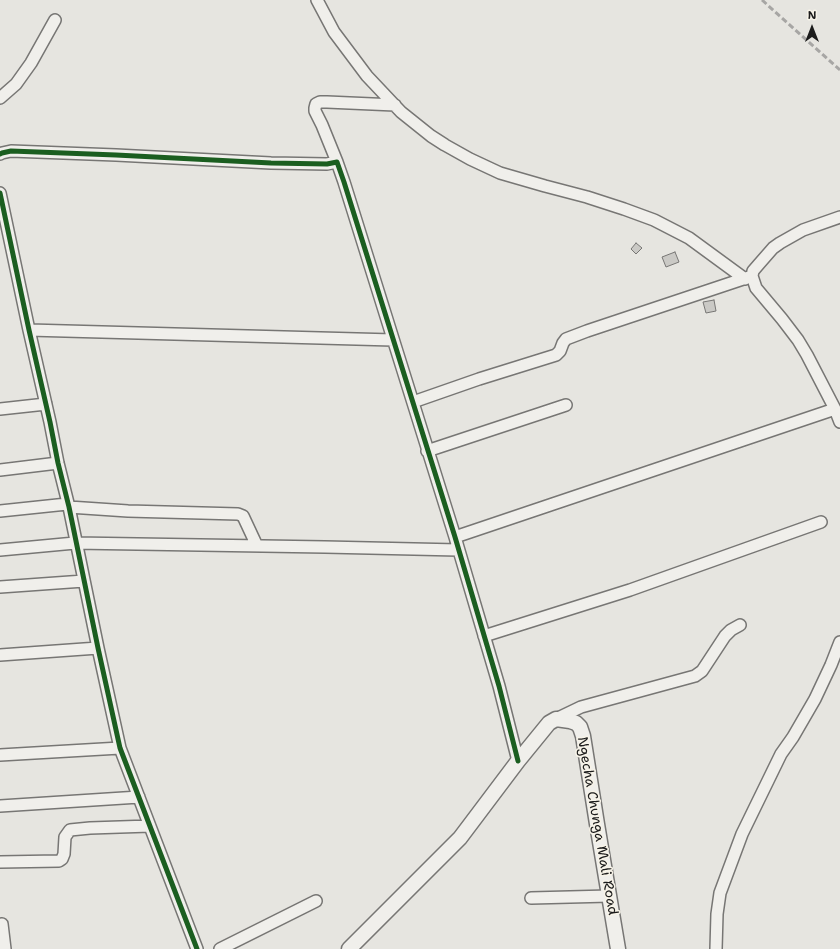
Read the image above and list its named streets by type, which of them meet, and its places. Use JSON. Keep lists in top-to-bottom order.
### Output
{
  "streets": {
    "main road": ["Ngecha Chunga Mali Road"]
  },
  "north": "top"
}
